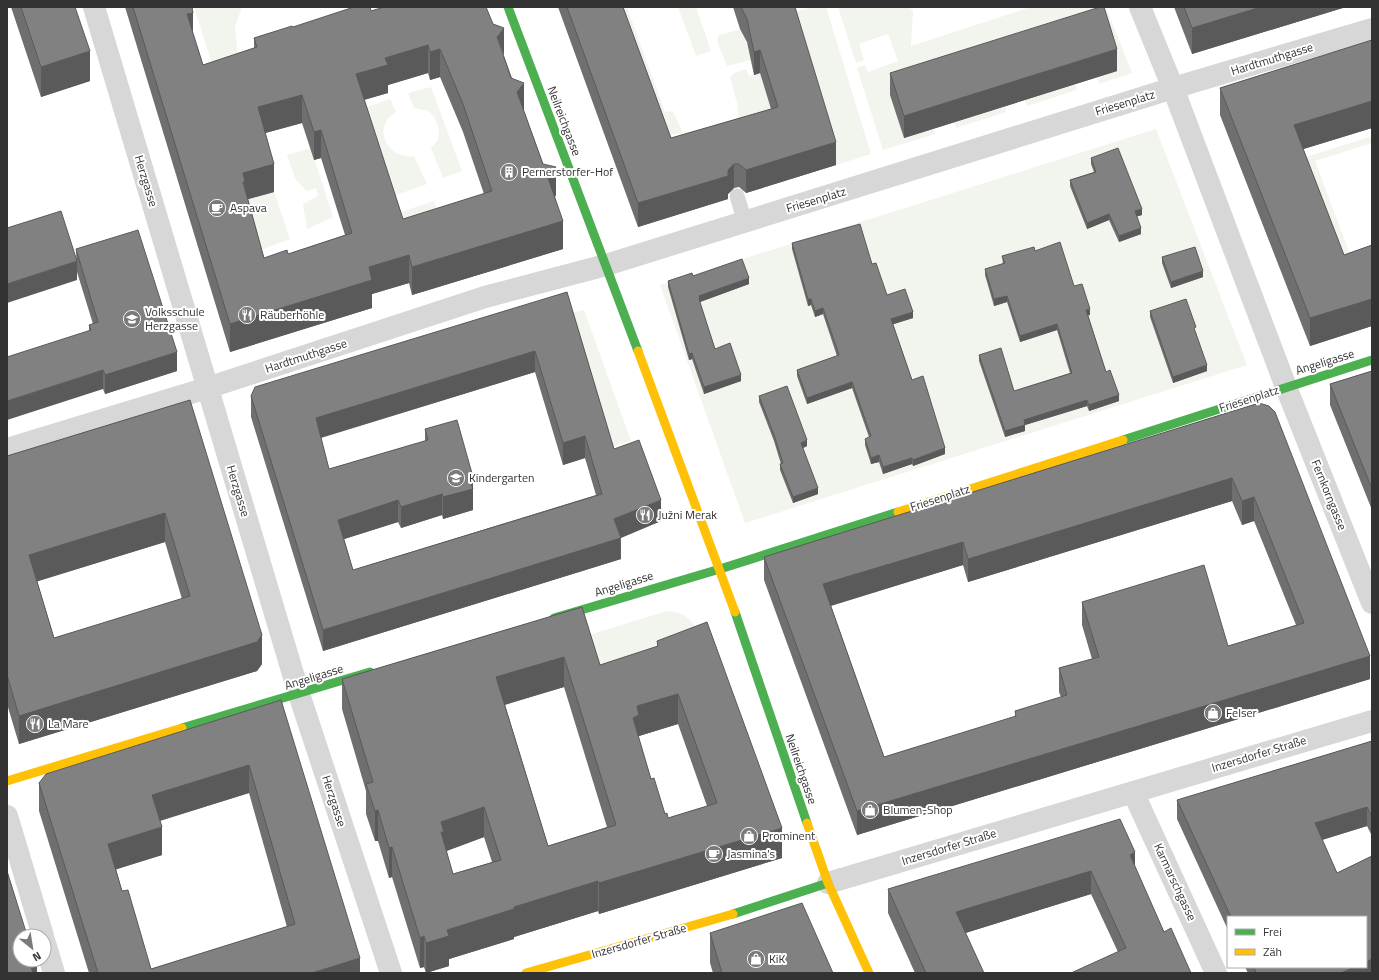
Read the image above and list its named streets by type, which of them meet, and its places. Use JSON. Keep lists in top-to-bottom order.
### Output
{
  "streets": {
    "street": [
      "Hardtmuthgasse",
      "Friesenplatz",
      "Neilreichgasse",
      "Herzgasse",
      "Angeligasse",
      "Fernkorngasse",
      "Inzersdorfer Straße",
      "Karmarschgasse"
    ]
  },
  "crossings": [
    ["Hardtmuthgasse", "Friesenplatz"],
    ["Hardtmuthgasse", "Neilreichgasse"],
    ["Hardtmuthgasse", "Herzgasse"],
    ["Friesenplatz", "Neilreichgasse"],
    ["Friesenplatz", "Angeligasse"],
    ["Friesenplatz", "Fernkorngasse"],
    ["Neilreichgasse", "Angeligasse"],
    ["Neilreichgasse", "Inzersdorfer Straße"],
    ["Herzgasse", "Angeligasse"],
    ["Angeligasse", "Fernkorngasse"],
    ["Inzersdorfer Straße", "Karmarschgasse"]
  ],
  "places": {
    "building": ["Pernerstorfer-Hof"],
    "cafe": ["Aspava", "Jasmina's"],
    "restaurant": ["Räuberhöhle", "Južni Merak", "La Mare"],
    "school or university": ["Volksschule Herzgasse", "Kindergarten"],
    "shop": [
      "Felser",
      "Blumen-Shop",
      "Prominent",
      "KiK"
    ]
  },
  "legend": ["Frei", "Zäh"],
  "north": "bottom right"
}
